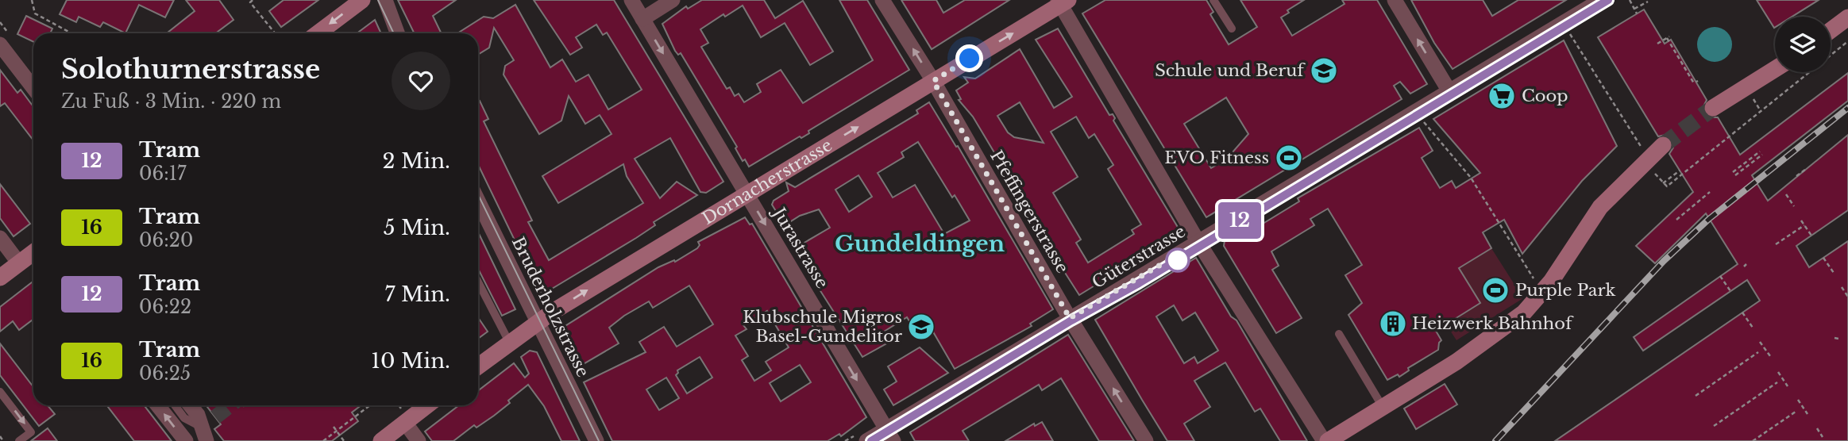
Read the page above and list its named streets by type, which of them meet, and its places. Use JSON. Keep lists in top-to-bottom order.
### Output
{
  "streets": {
    "main road": ["Dornacherstrasse"],
    "street": [
      "Pfeffingerstrasse",
      "Jurastrasse",
      "Güterstrasse",
      "Bruderholzstrasse"
    ]
  },
  "crossings": [
    ["Dornacherstrasse", "Pfeffingerstrasse"],
    ["Dornacherstrasse", "Jurastrasse"],
    ["Dornacherstrasse", "Bruderholzstrasse"],
    ["Pfeffingerstrasse", "Güterstrasse"],
    ["Jurastrasse", "Güterstrasse"]
  ],
  "one_way": ["Dornacherstrasse", "Pfeffingerstrasse", "Jurastrasse"],
  "districts": ["Gundeldingen"],
  "places": {
    "school or university": ["Schule und Beruf", "Klubschule Migros Basel-Gundelitor"],
    "supermarket": ["Coop"],
    "sports": ["EVO Fitness", "Purple Park"],
    "building": ["Heizwerk Bahnhof"]
  },
  "lines": ["tram line 12"],
  "page": {
    "on_map": "12",
    "heading": ["Solothurnerstrasse", "Zu Fuß · 3 Min. · 220 m"],
    "list": [
      {
        "mark": "12",
        "name": "Tram",
        "note": "06:17",
        "value": "2 Min."
      },
      {
        "mark": "16",
        "name": "Tram",
        "note": "06:20",
        "value": "5 Min."
      },
      {
        "mark": "12",
        "name": "Tram",
        "note": "06:22",
        "value": "7 Min."
      },
      {
        "mark": "16",
        "name": "Tram",
        "note": "06:25",
        "value": "10 Min."
      }
    ]
  }
}
